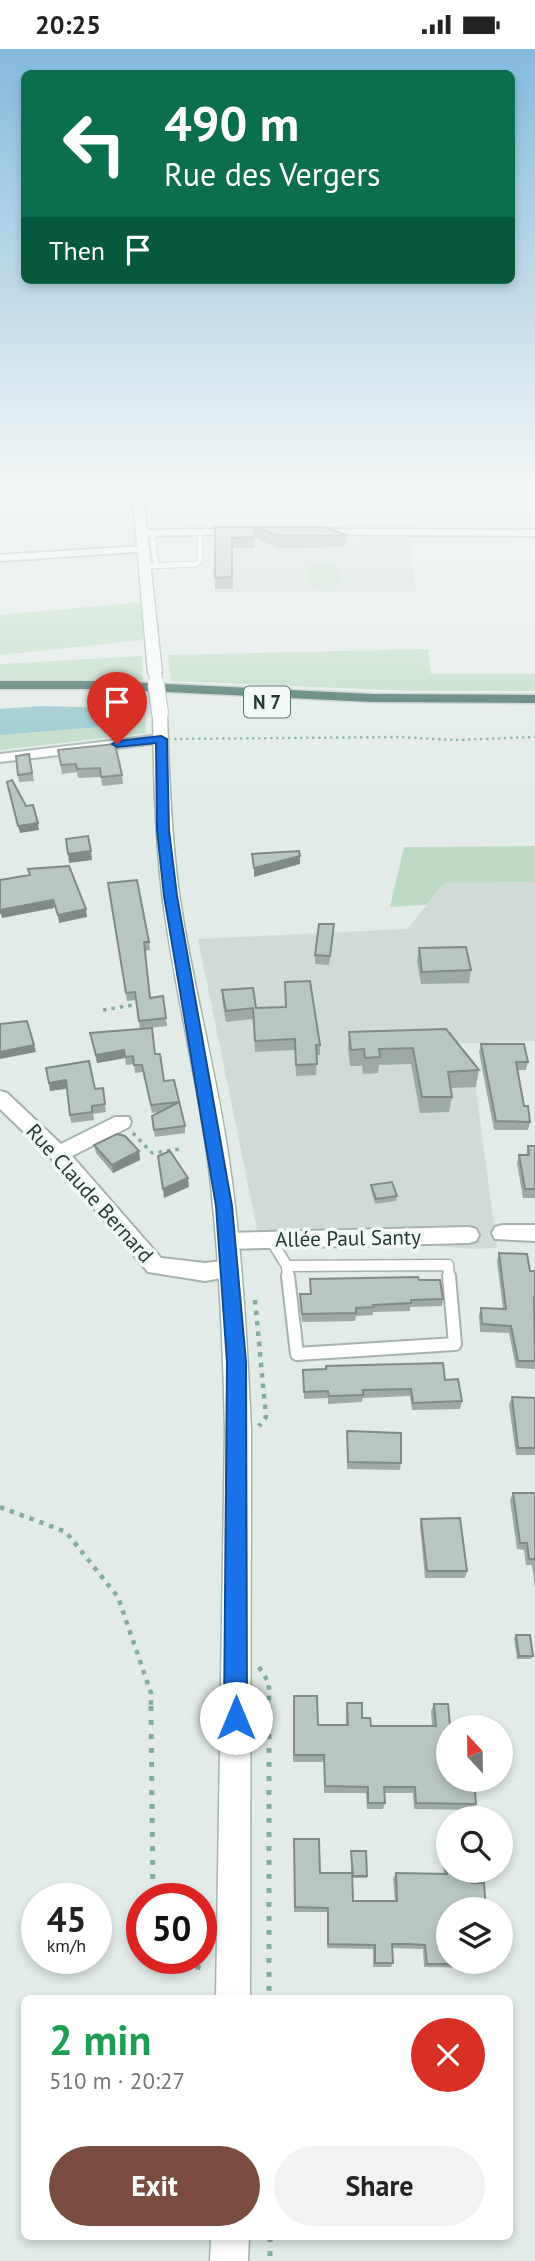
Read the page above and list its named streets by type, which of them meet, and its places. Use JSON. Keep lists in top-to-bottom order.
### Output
{
  "streets": {
    "highway": ["N 7"],
    "street": ["Rue Claude Bernard", "Allée Paul Santy"]
  },
  "north": "top",
  "page": {
    "status": "20:25",
    "turn": ["490 m", "Rue des Vergers"],
    "then": "Then",
    "speed": "45 km/h",
    "limit": "50",
    "heading": ["2 min", "510 m · 20:27"],
    "buttons": ["Exit", "Share"]
  }
}
